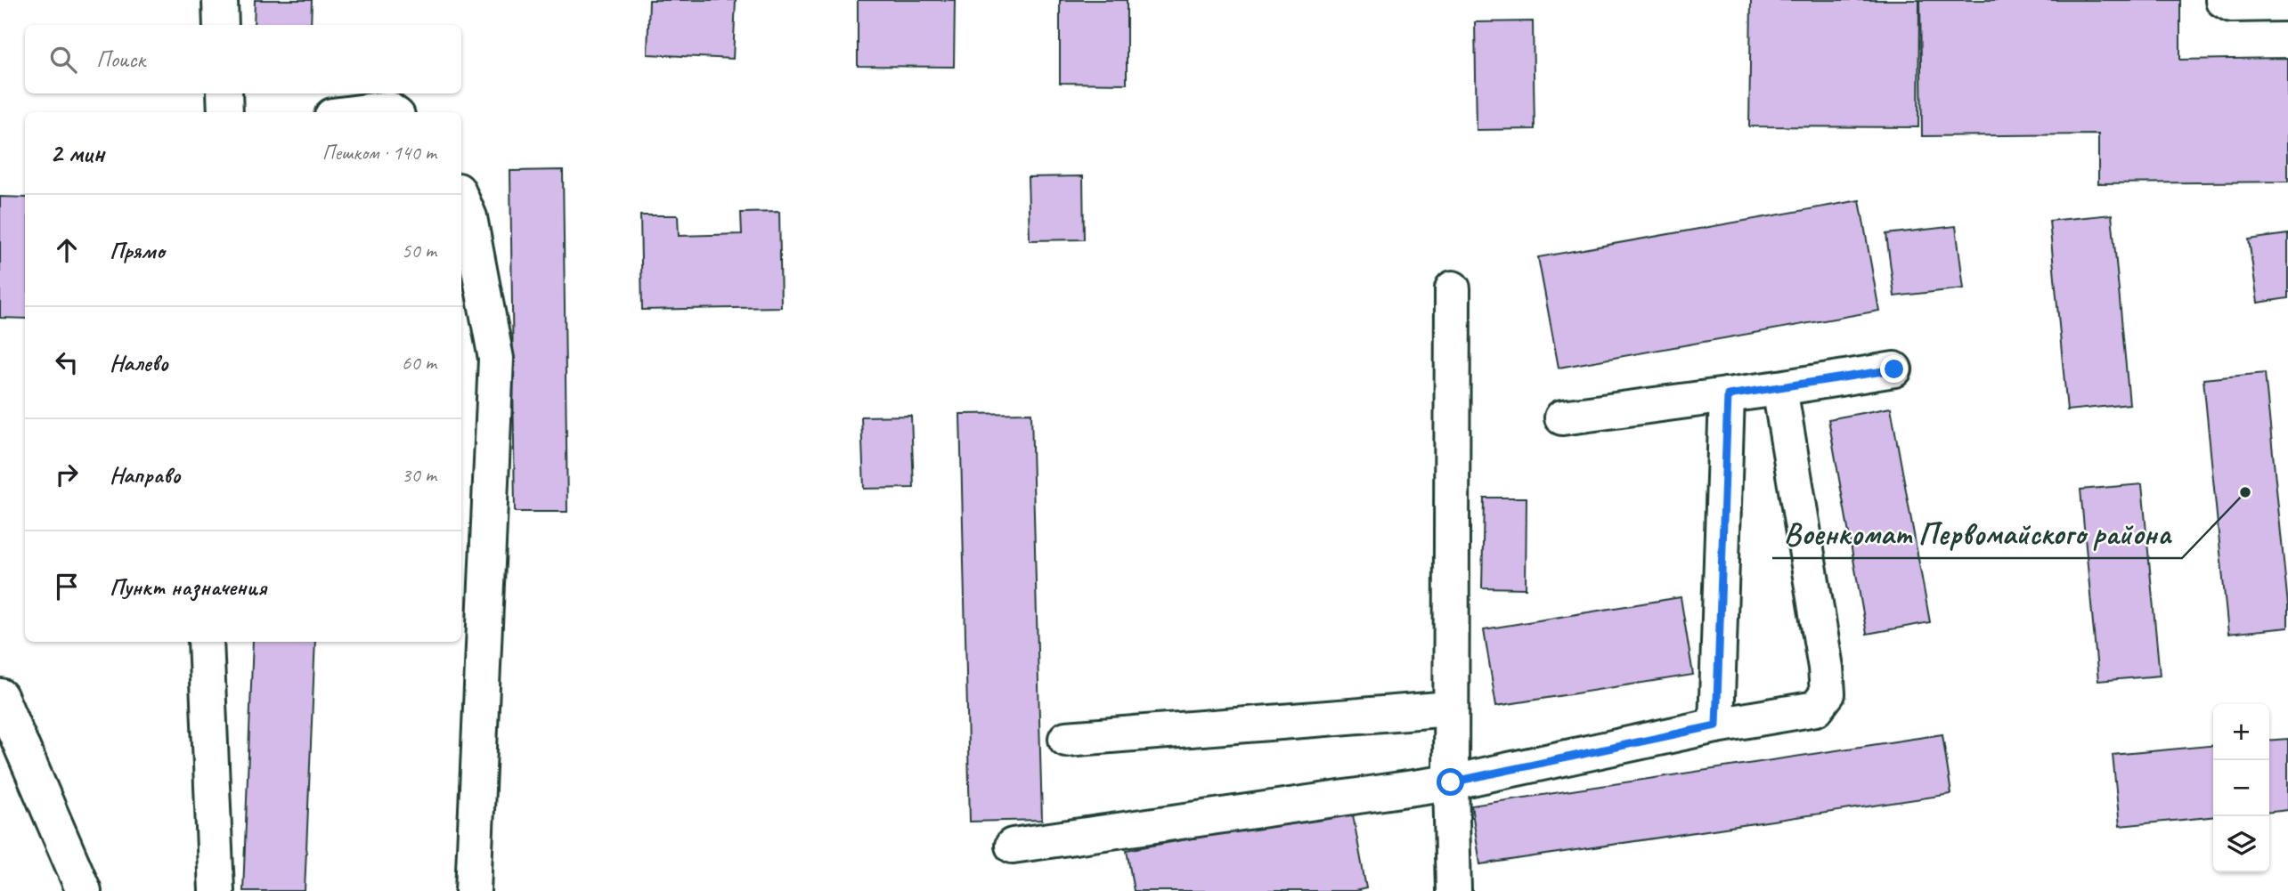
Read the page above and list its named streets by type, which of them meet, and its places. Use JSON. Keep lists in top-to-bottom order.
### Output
{
  "places": ["Военкомат Первомайского района"],
  "page": {
    "search": "Поиск",
    "heading": ["2 мин", "Пешком · 140 m"],
    "list": [
      ["Прямо", "50 m"],
      ["Налево", "60 m"],
      ["Направо", "30 m"],
      "Пункт назначения"
    ],
    "map_buttons": ["+", "−"]
  }
}
